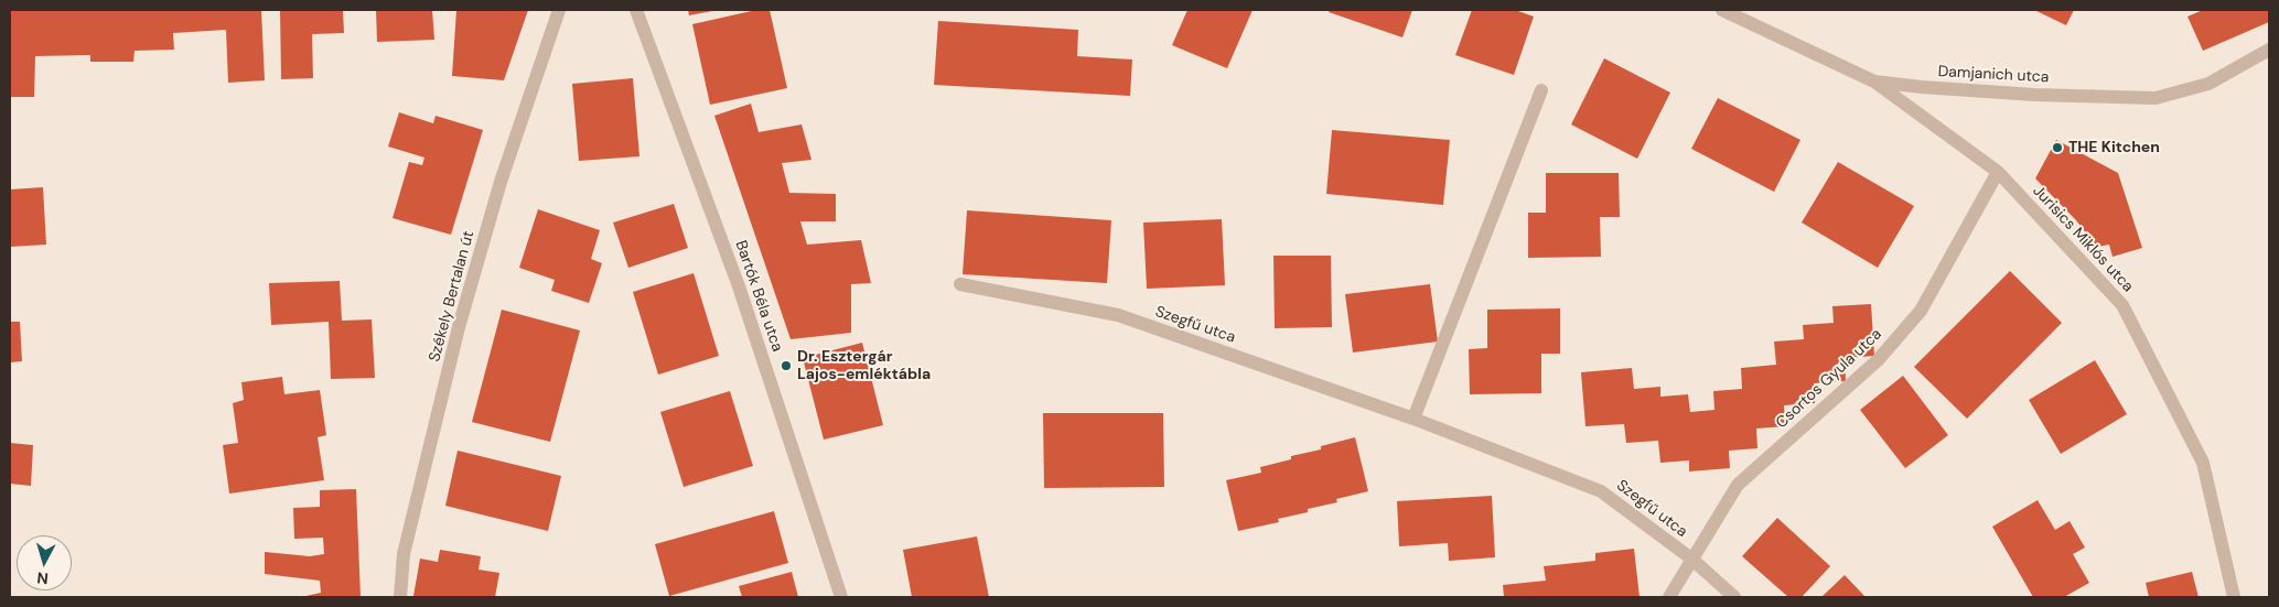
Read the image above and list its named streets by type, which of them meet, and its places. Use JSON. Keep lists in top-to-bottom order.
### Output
{
  "streets": {
    "street": [
      "Damjanich utca",
      "Jurisics Miklós utca",
      "Székely Bertalan út",
      "Bartók Béla utca",
      "Szegfű utca",
      "Csortos Gyula utca"
    ]
  },
  "crossings": [
    ["Damjanich utca", "Jurisics Miklós utca"],
    ["Jurisics Miklós utca", "Csortos Gyula utca"],
    ["Szegfű utca", "Csortos Gyula utca"]
  ],
  "places": ["THE Kitchen", "Dr. Esztergár Lajos-emléktábla"],
  "north": "bottom"
}
